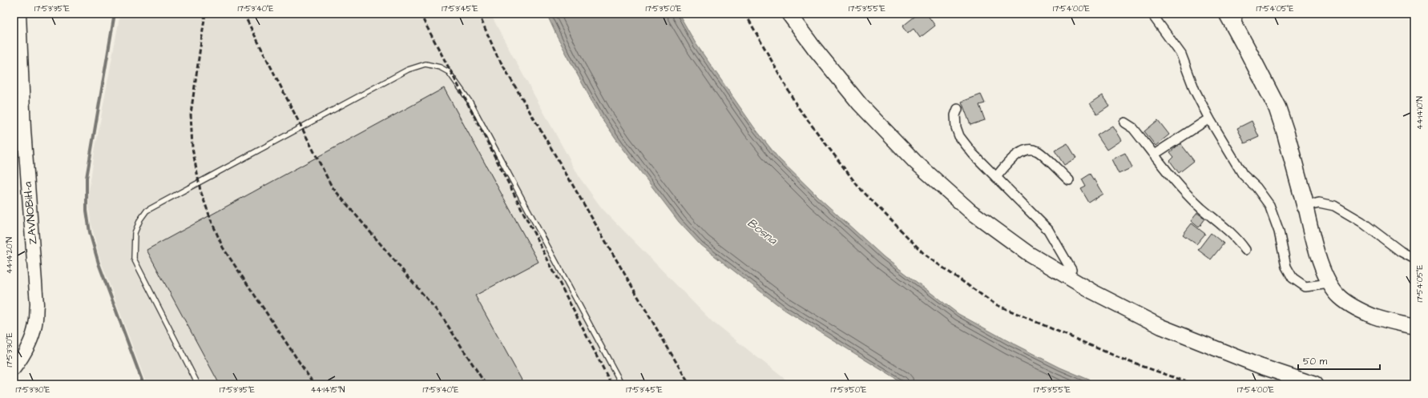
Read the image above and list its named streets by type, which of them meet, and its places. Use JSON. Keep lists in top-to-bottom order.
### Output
{
  "streets": {
    "main road": ["ZAVNOBiH-a"]
  },
  "water": ["Bosna"],
  "scale_bar": "50 m",
  "coordinates": [
    "17°53'35\"E",
    "17°53'40\"E",
    "17°53'45\"E",
    "17°53'50\"E",
    "17°53'55\"E",
    "17°54'00\"E",
    "17°54'05\"E",
    "44°14'10\"N",
    "44°14'20\"N",
    "17°53'30\"E",
    "44°14'15\"N"
  ]
}
